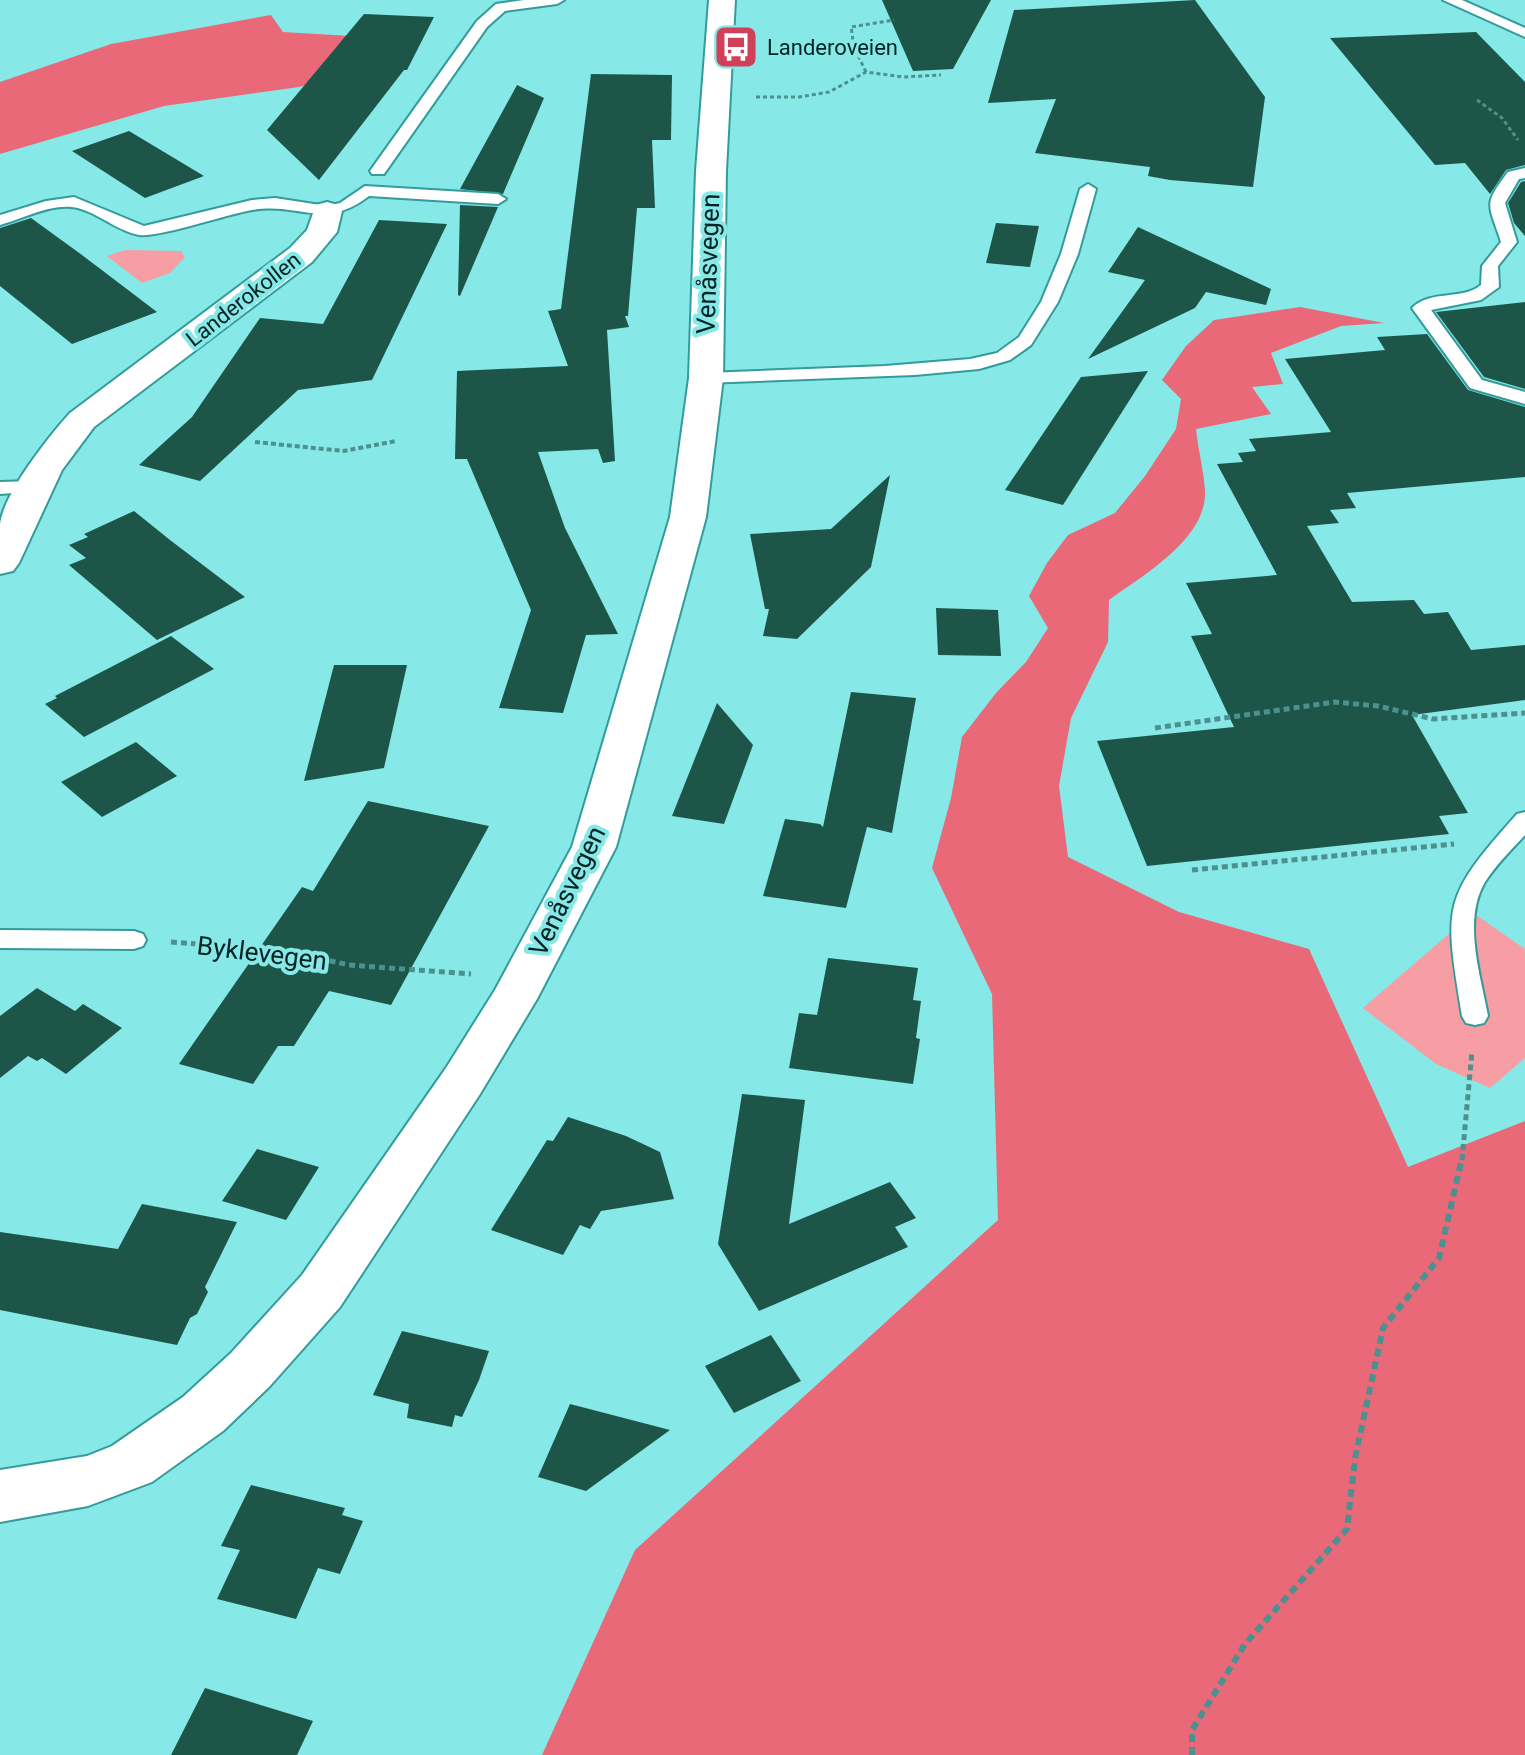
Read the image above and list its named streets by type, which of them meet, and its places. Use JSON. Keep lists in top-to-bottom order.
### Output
{
  "streets": {
    "street": ["Venåsvegen", "Landerokollen"],
    "path": ["Byklevegen"]
  },
  "crossings": [
    ["Venåsvegen", "Byklevegen"]
  ],
  "places": {
    "bus stop": ["Landeroveien"]
  }
}
